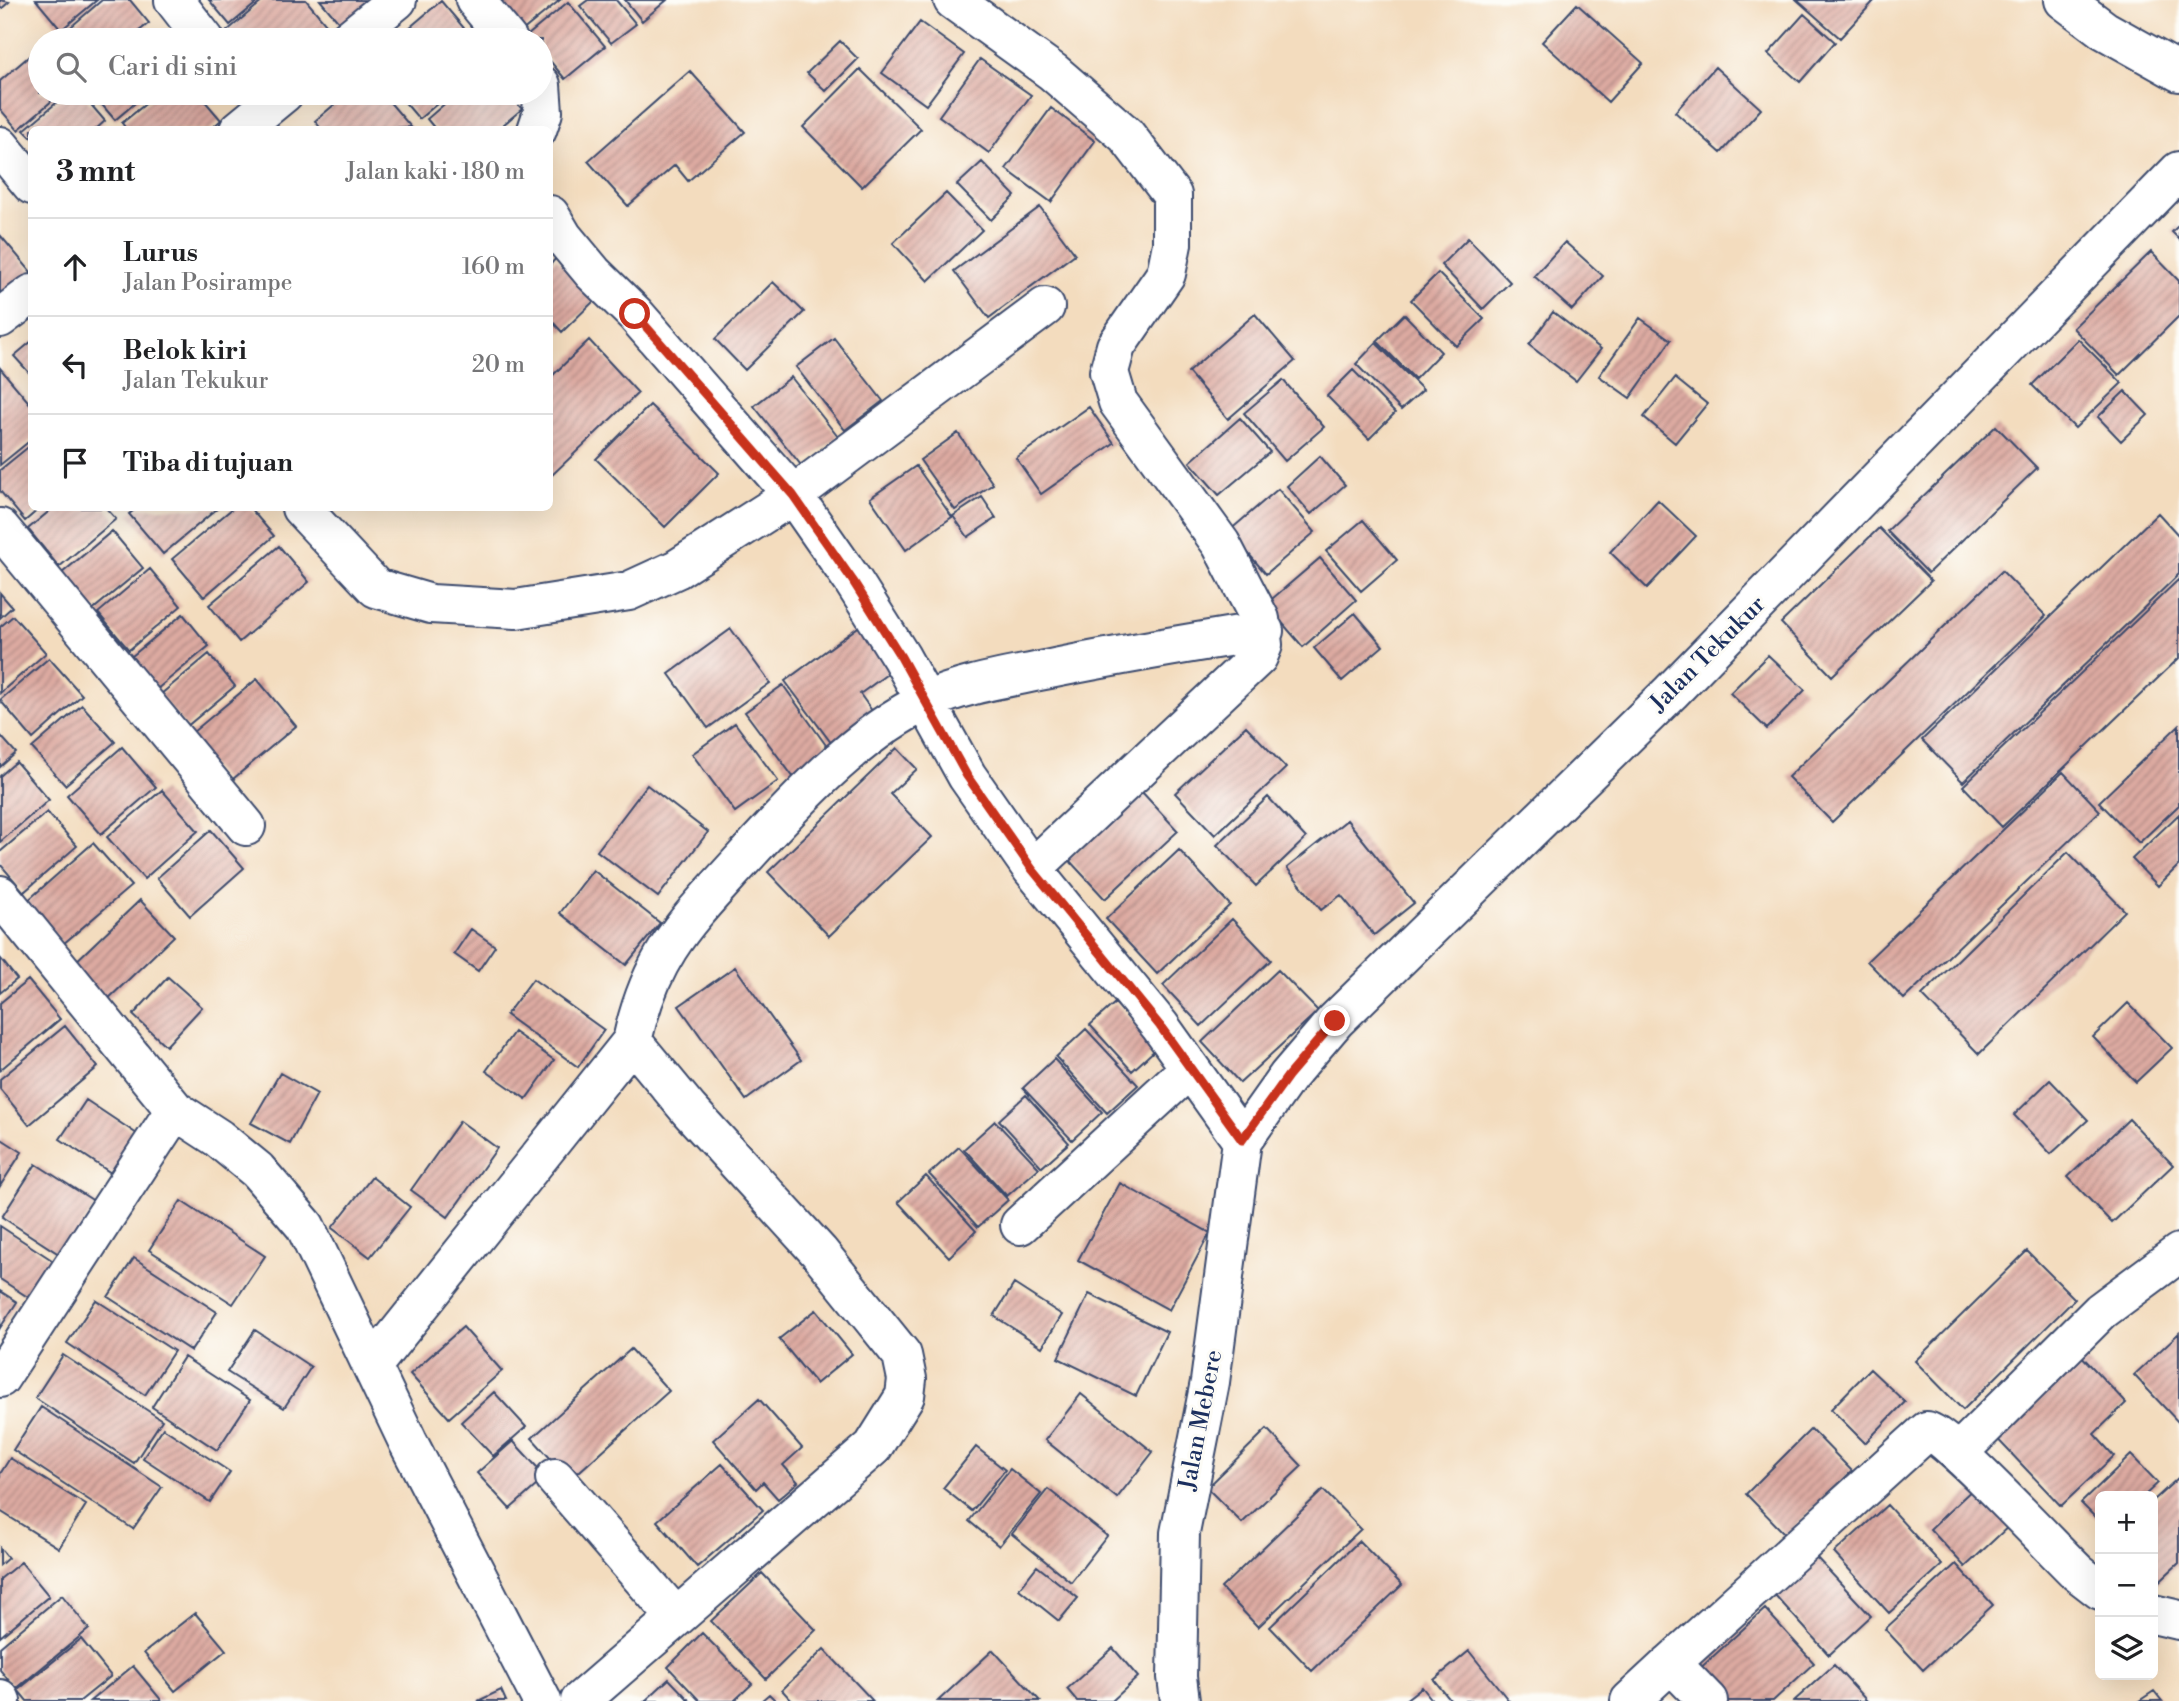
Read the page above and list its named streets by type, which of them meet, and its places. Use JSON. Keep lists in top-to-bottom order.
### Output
{
  "streets": {
    "street": ["Jalan Tekukur", "Jalan Mebere"]
  },
  "crossings": [
    ["Jalan Tekukur", "Jalan Mebere"]
  ],
  "page": {
    "search": "Cari di sini",
    "heading": ["3 mnt", "Jalan kaki · 180 m"],
    "list": [
      ["Lurus", "Jalan Posirampe", "160 m"],
      ["Belok kiri", "Jalan Tekukur", "20 m"],
      "Tiba di tujuan"
    ],
    "map_buttons": ["+", "−"]
  }
}
